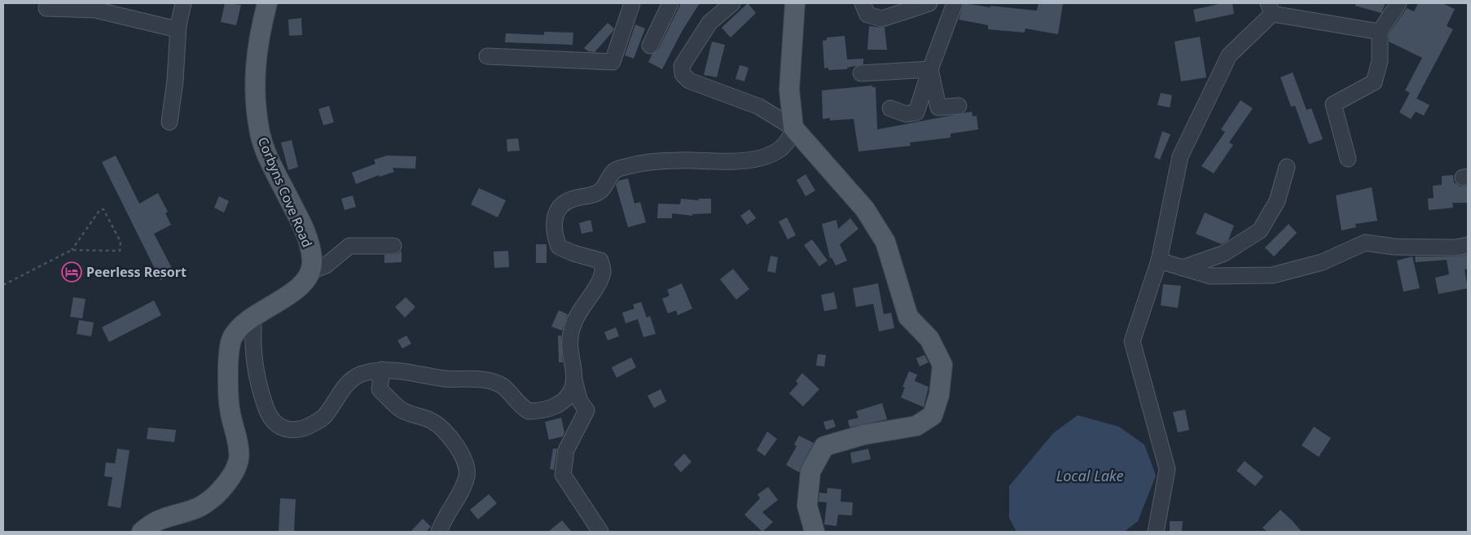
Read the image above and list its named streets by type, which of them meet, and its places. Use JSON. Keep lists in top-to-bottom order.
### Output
{
  "streets": {
    "main road": ["Corbyns Cove Road"]
  },
  "water": ["Local Lake"],
  "places": {
    "hotel": ["Peerless Resort"]
  }
}
